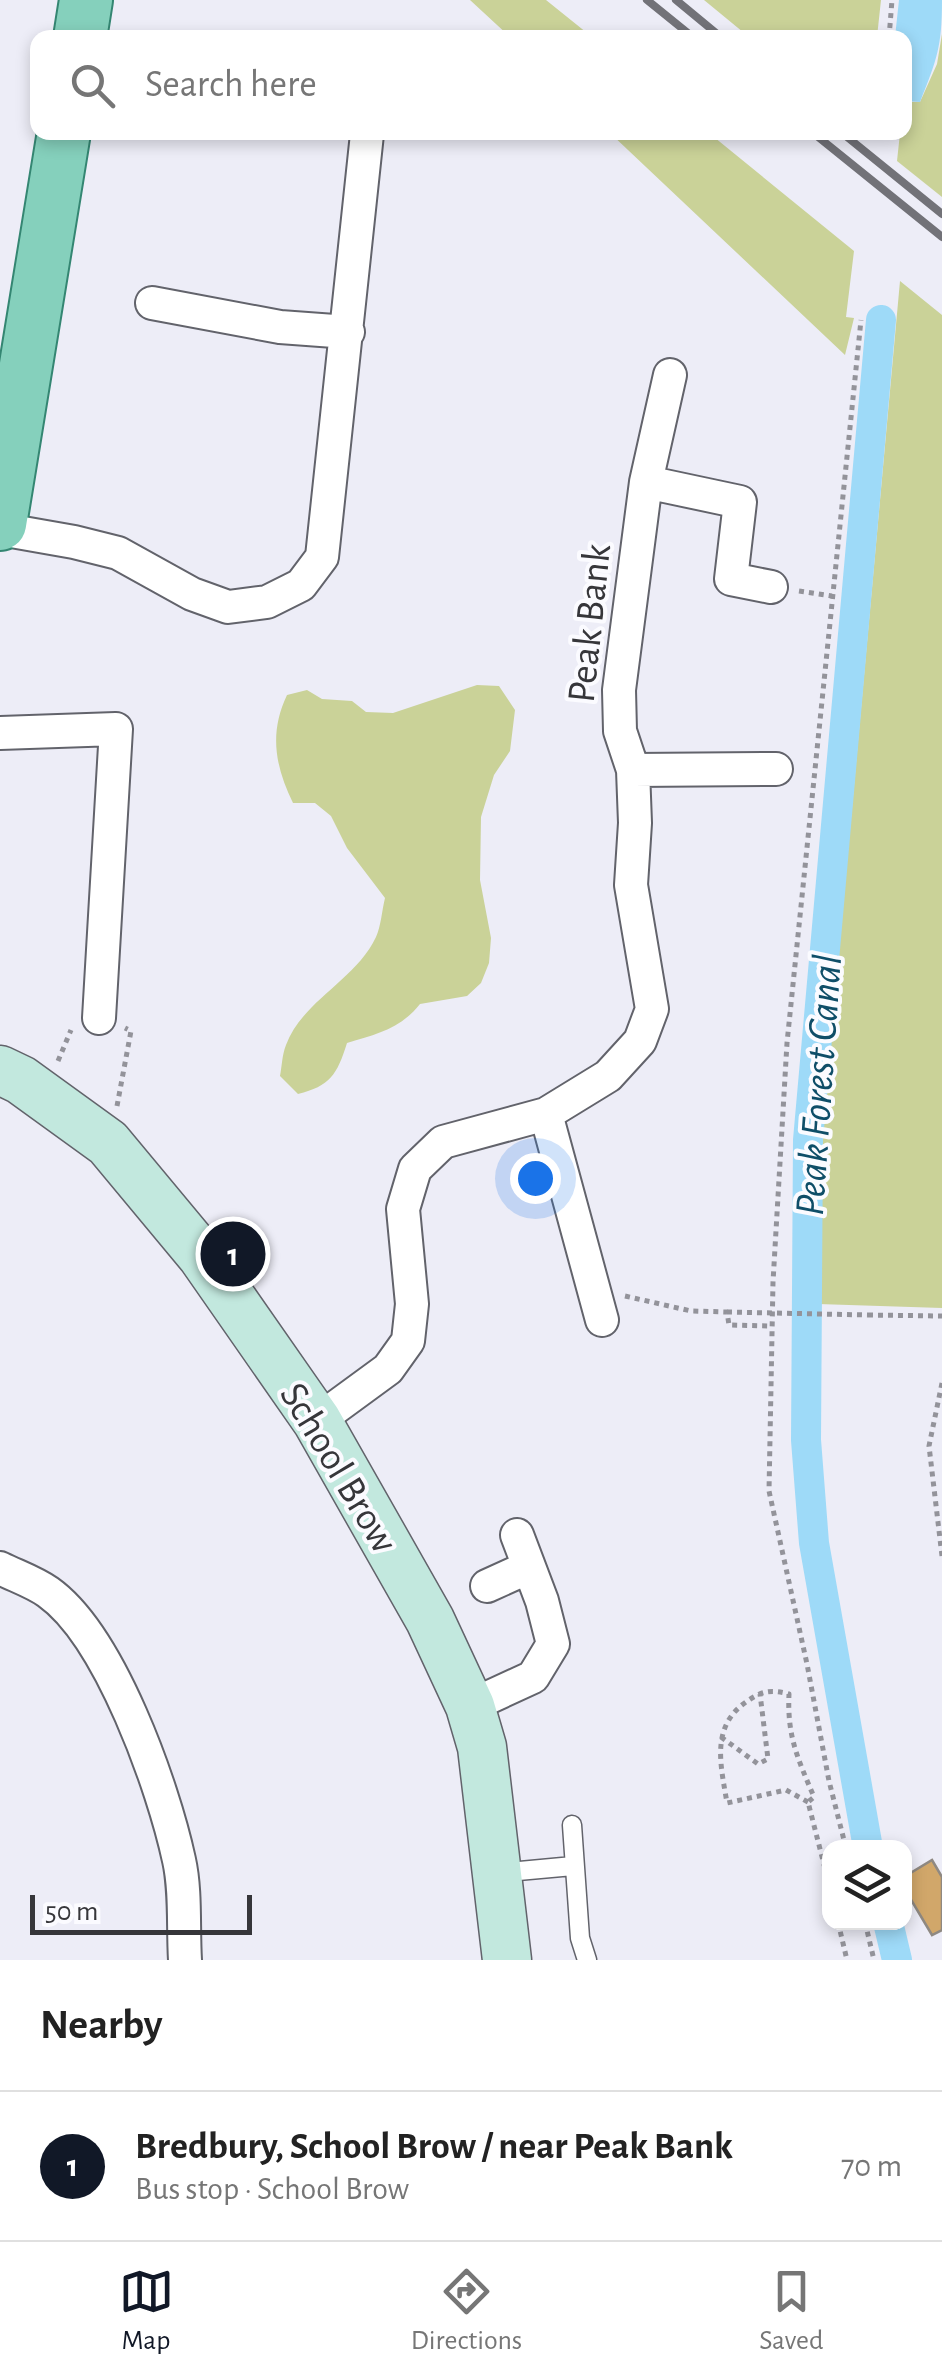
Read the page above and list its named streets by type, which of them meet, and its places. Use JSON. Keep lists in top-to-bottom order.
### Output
{
  "streets": {
    "main road": ["School Brow"],
    "street": ["Peak Bank"]
  },
  "crossings": [
    ["Peak Bank", "School Brow"]
  ],
  "water": ["Peak Forest Canal"],
  "scale_bar": "50 m",
  "page": {
    "search": "Search here",
    "pins": "1",
    "scale": "50 m",
    "heading": "Nearby",
    "list": [
      {
        "mark": "1",
        "name": "Bredbury, School Brow / near Peak Bank",
        "note": "Bus stop · School Brow",
        "value": "70 m"
      }
    ],
    "nav": ["Map", "Directions", "Saved"]
  }
}
